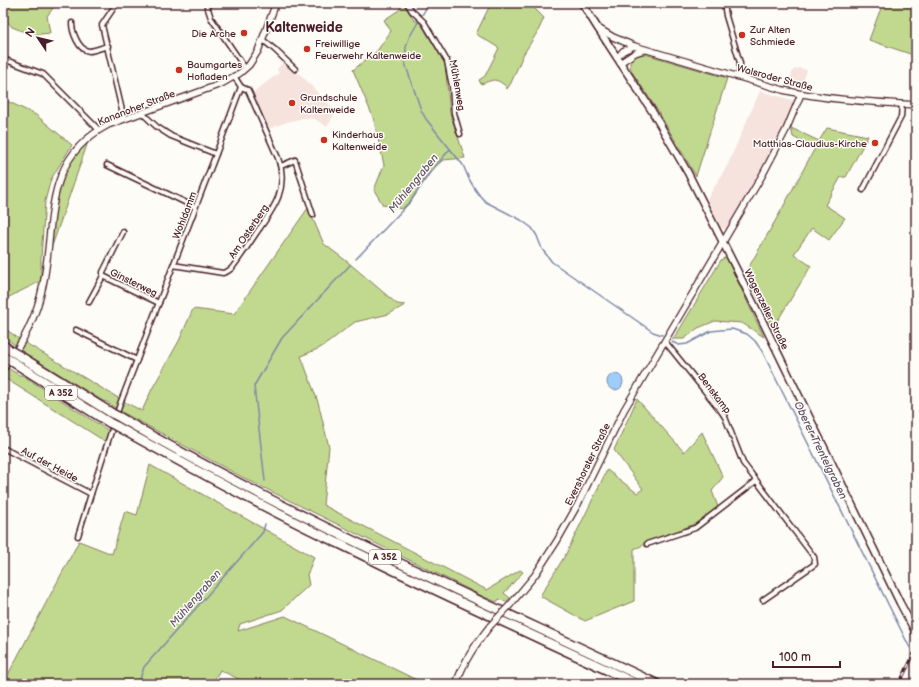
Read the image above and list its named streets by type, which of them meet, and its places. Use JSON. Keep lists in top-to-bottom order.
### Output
{
  "streets": {
    "highway": ["A 352"],
    "main road": ["Wagenzeller Straße"],
    "street": [
      "Walsroder Straße",
      "Mühlenweg",
      "Kananoher Straße",
      "Wohldamm",
      "Am Osterberg",
      "Ginsterweg",
      "Benskamp",
      "Auf der Heide",
      "Evershorster Straße"
    ]
  },
  "crossings": [
    ["Walsroder Straße", "Wagenzeller Straße"],
    ["Walsroder Straße", "Evershorster Straße"],
    ["Wohldamm", "Am Osterberg"],
    ["Wohldamm", "Ginsterweg"],
    ["Wohldamm", "Auf der Heide"],
    ["Wagenzeller Straße", "Evershorster Straße"],
    ["Benskamp", "Evershorster Straße"]
  ],
  "districts": ["Kaltenweide"],
  "water": ["Mühlengraben", "Oberer Trentelgraben"],
  "places": [
    "Die Arche",
    "Zur Alten Schmiede",
    "Freiwillige Feuerwehr Kaltenweide",
    "Baumgartes Hofladen",
    "Grundschule Kaltenweide",
    "Kinderhaus Kaltenweide",
    "Matthias-Claudius-Kirche"
  ],
  "scale_bar": "100 m",
  "north": "top left"
}
